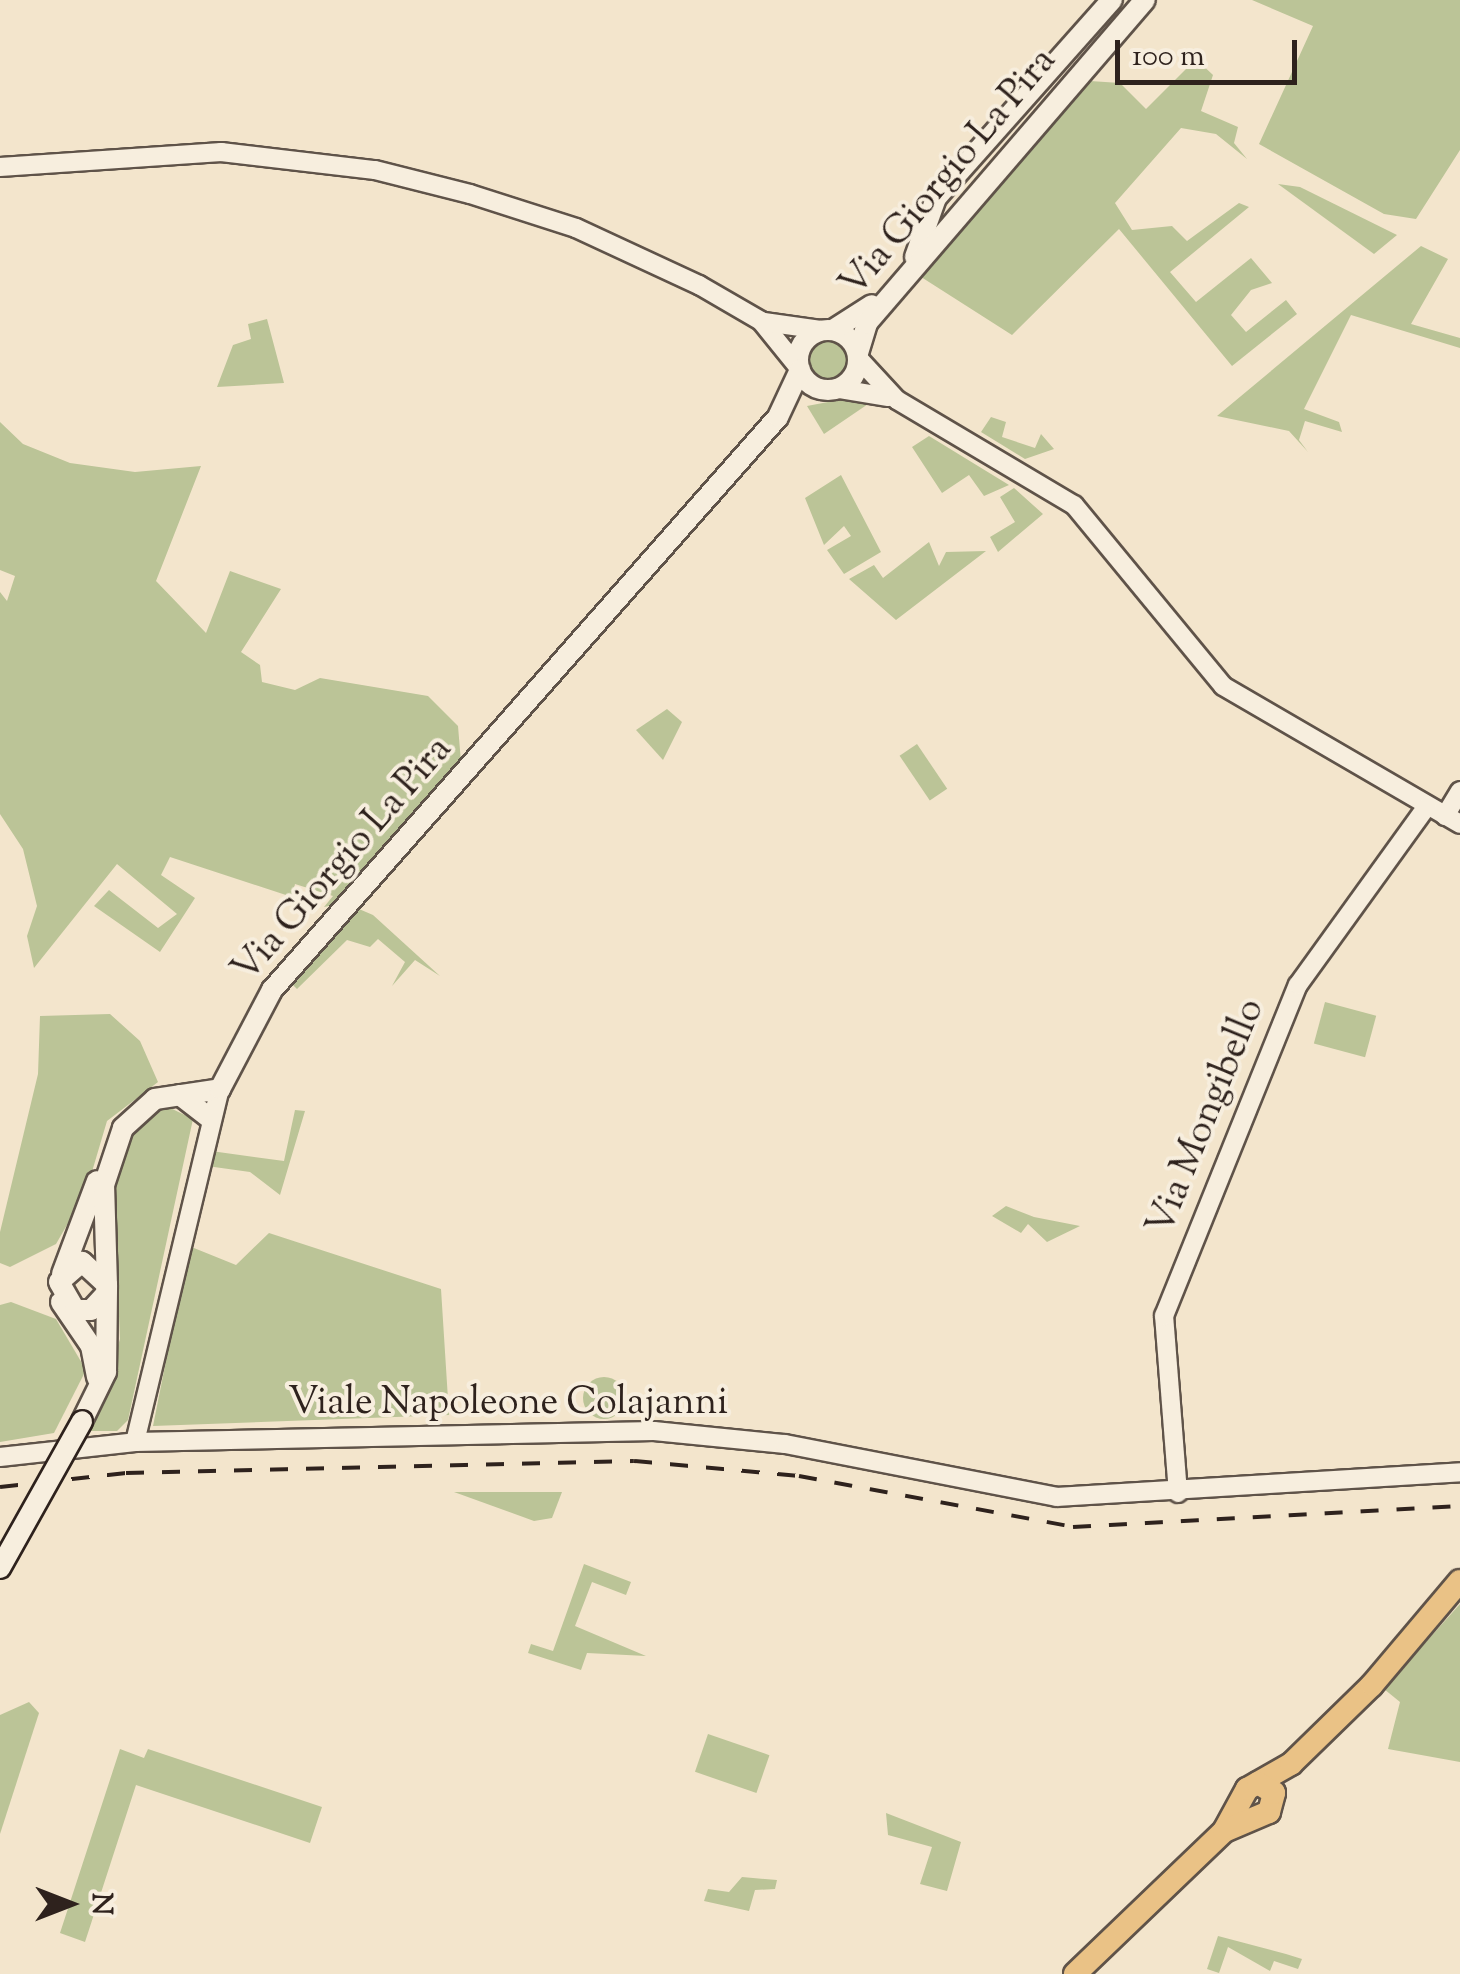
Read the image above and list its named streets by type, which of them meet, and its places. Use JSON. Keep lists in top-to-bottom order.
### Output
{
  "streets": {
    "main road": ["Via Giorgio La Pira"],
    "street": ["Via Mongibello", "Viale Napoleone Colajanni"]
  },
  "crossings": [
    ["Via Giorgio La Pira", "Viale Napoleone Colajanni"],
    ["Via Mongibello", "Viale Napoleone Colajanni"]
  ],
  "scale_bar": "100 m",
  "north": "right"
}
